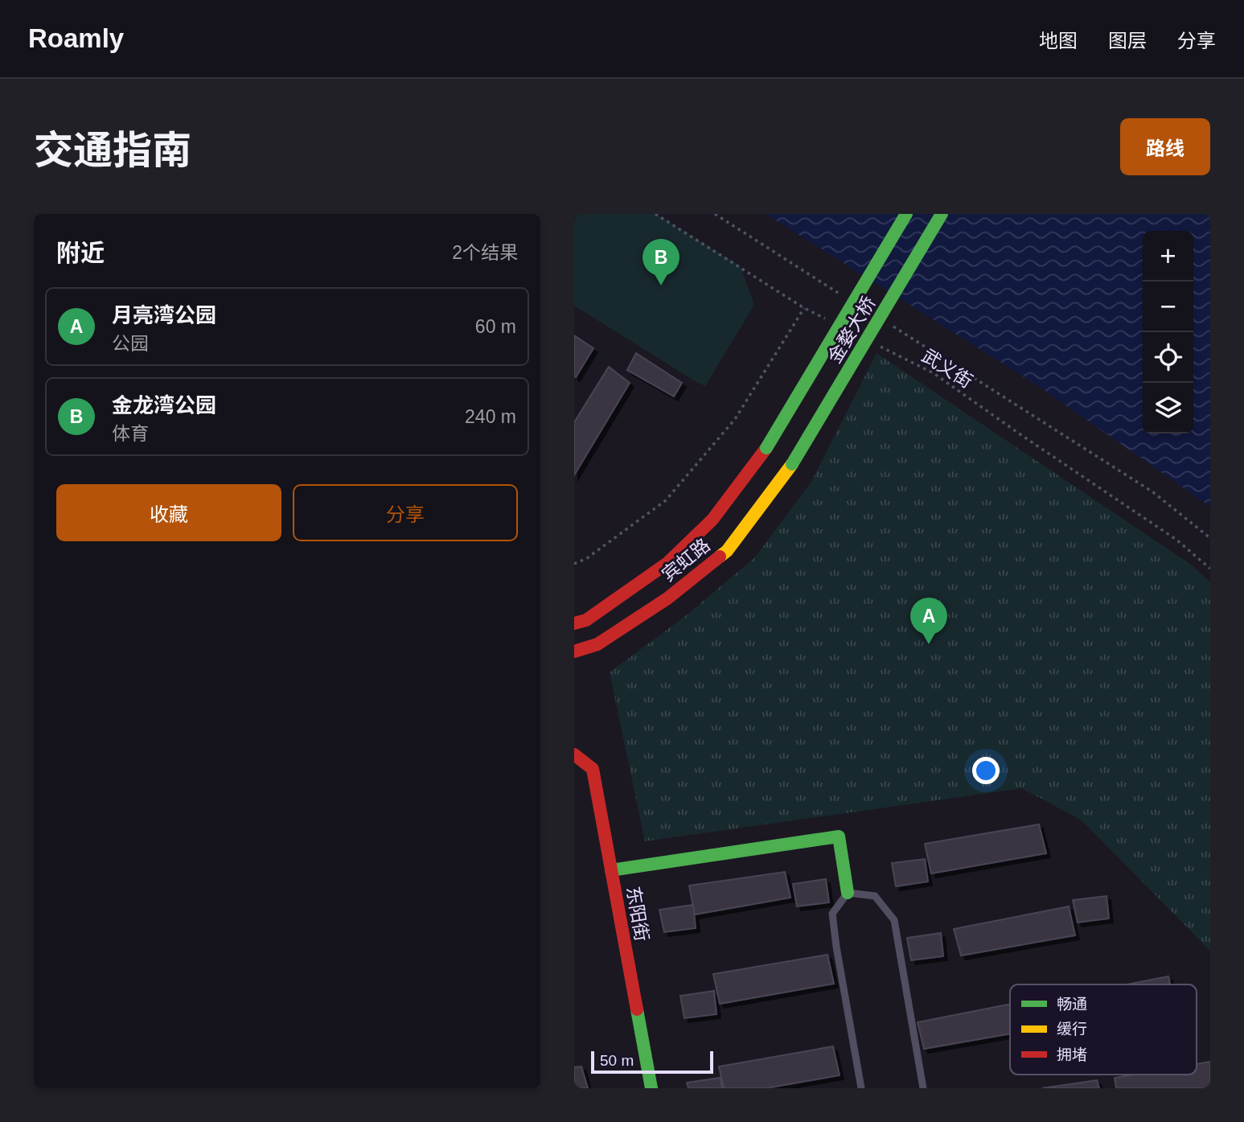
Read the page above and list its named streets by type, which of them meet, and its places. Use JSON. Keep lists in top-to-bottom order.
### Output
{
  "streets": {
    "main road": ["金婺大桥", "宾虹路", "东阳街"],
    "path": ["武义街"]
  },
  "crossings": [
    ["金婺大桥", "宾虹路"]
  ],
  "legend": ["畅通", "缓行", "拥堵"],
  "scale_bar": "50 m",
  "page": {
    "header": "Roamly",
    "nav": ["地图", "图层", "分享"],
    "title": "交通指南",
    "buttons": [
      "路线",
      ["收藏", "分享"]
    ],
    "heading": ["附近", "2个结果"],
    "map_buttons": ["+", "−"],
    "pins": ["B", "A"],
    "list": [
      {
        "mark": "A",
        "name": "月亮湾公园",
        "note": "公园",
        "value": "60 m"
      },
      {
        "mark": "B",
        "name": "金龙湾公园",
        "note": "体育",
        "value": "240 m"
      }
    ],
    "scale": "50 m"
  }
}
